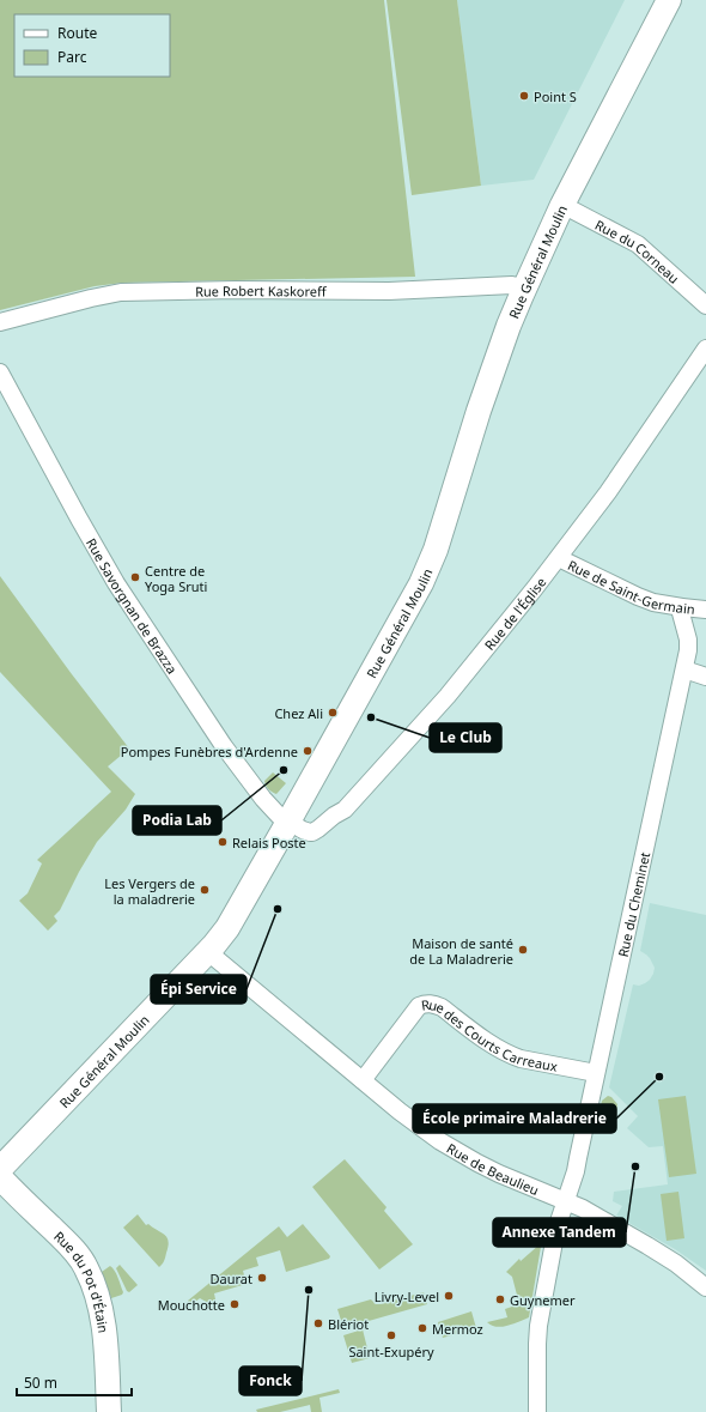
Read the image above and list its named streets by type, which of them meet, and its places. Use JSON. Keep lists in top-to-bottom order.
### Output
{
  "streets": {
    "main road": ["Rue Général Moulin", "Rue du Pot d'Étain"],
    "street": [
      "Rue du Corneau",
      "Rue Robert Kaskoreff",
      "Rue de Saint-Germain",
      "Rue Savorgnan de Brazza",
      "Rue de l'Église",
      "Rue du Cheminet",
      "Rue des Courts Carreaux",
      "Rue de Beaulieu"
    ]
  },
  "crossings": [
    ["Rue du Corneau", "Rue Général Moulin"],
    ["Rue Général Moulin", "Rue Robert Kaskoreff"],
    ["Rue Général Moulin", "Rue Savorgnan de Brazza"],
    ["Rue Général Moulin", "Rue de l'Église"],
    ["Rue Général Moulin", "Rue de Beaulieu"],
    ["Rue de Saint-Germain", "Rue de l'Église"],
    ["Rue de Saint-Germain", "Rue du Cheminet"],
    ["Rue Savorgnan de Brazza", "Rue de l'Église"],
    ["Rue du Cheminet", "Rue des Courts Carreaux"],
    ["Rue du Cheminet", "Rue de Beaulieu"],
    ["Rue des Courts Carreaux", "Rue de Beaulieu"]
  ],
  "places": [
    "Point S",
    "Centre de Yoga Sruti",
    "Chez Ali",
    "Le Club",
    "Pompes Funèbres d'Ardenne",
    "Podia Lab",
    "Relais Poste",
    "Les Vergers de la maladrerie",
    "Épi Service",
    "Maison de santé de La Maladrerie",
    "École primaire Maladrerie",
    "Annexe Tandem",
    "Daurat",
    "Fonck",
    "Livry-Level",
    "Guynemer",
    "Mouchotte",
    "Blériot",
    "Mermoz",
    "Saint-Exupéry"
  ],
  "legend": ["Route", "Parc"],
  "scale_bar": "50 m"
}
